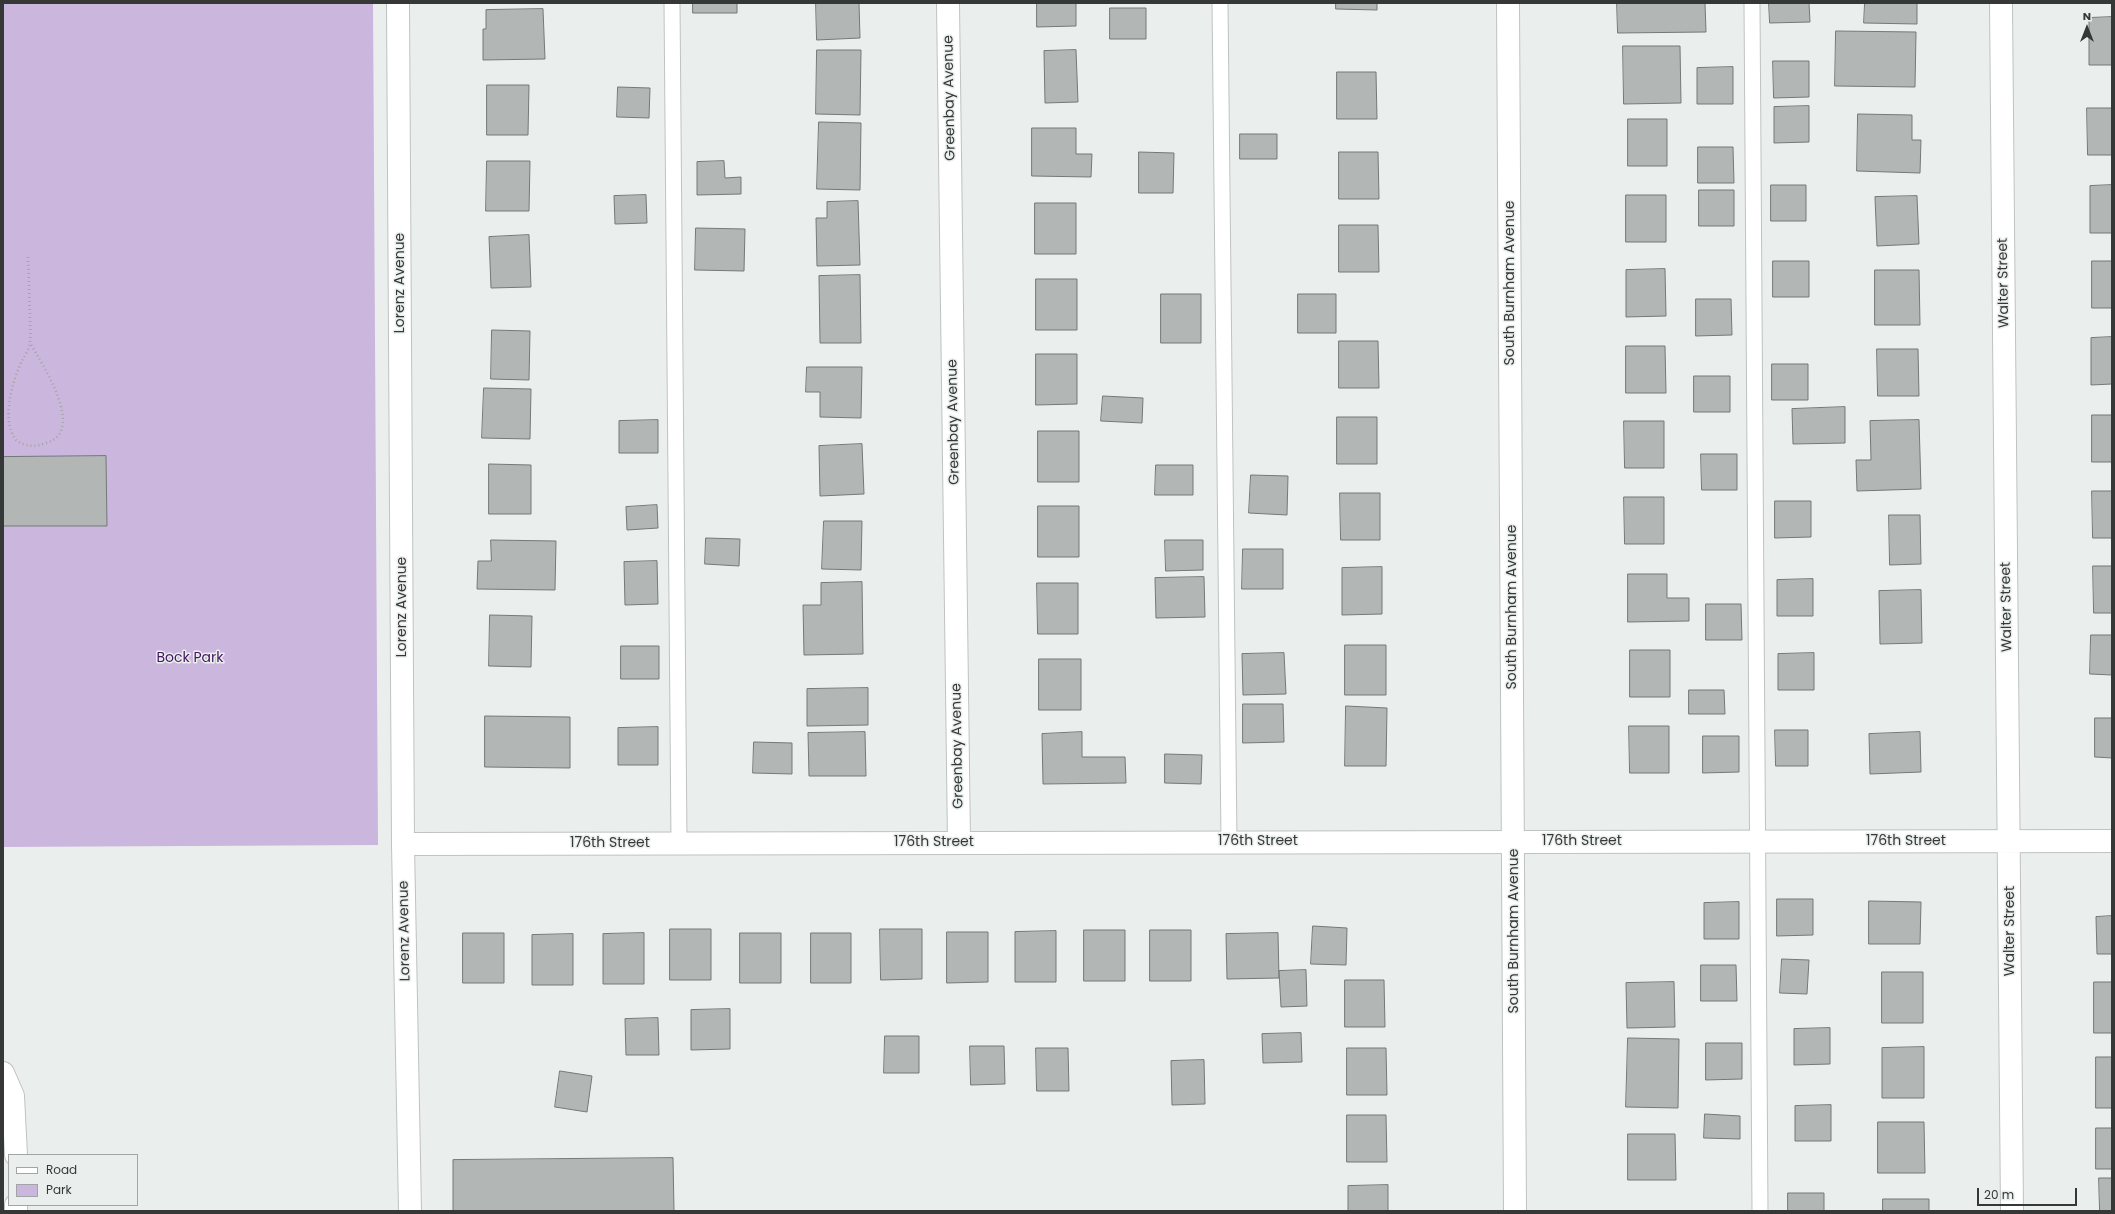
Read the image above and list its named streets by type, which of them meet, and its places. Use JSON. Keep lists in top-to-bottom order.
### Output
{
  "streets": {
    "street": [
      "Greenbay Avenue",
      "Lorenz Avenue",
      "South Burnham Avenue",
      "Walter Street",
      "176th Street"
    ]
  },
  "crossings": [
    ["Greenbay Avenue", "176th Street"],
    ["Lorenz Avenue", "176th Street"],
    ["South Burnham Avenue", "176th Street"],
    ["Walter Street", "176th Street"]
  ],
  "parks": ["Bock Park"],
  "legend": ["Road", "Park"],
  "scale_bar": "20 m",
  "north": "top"
}
